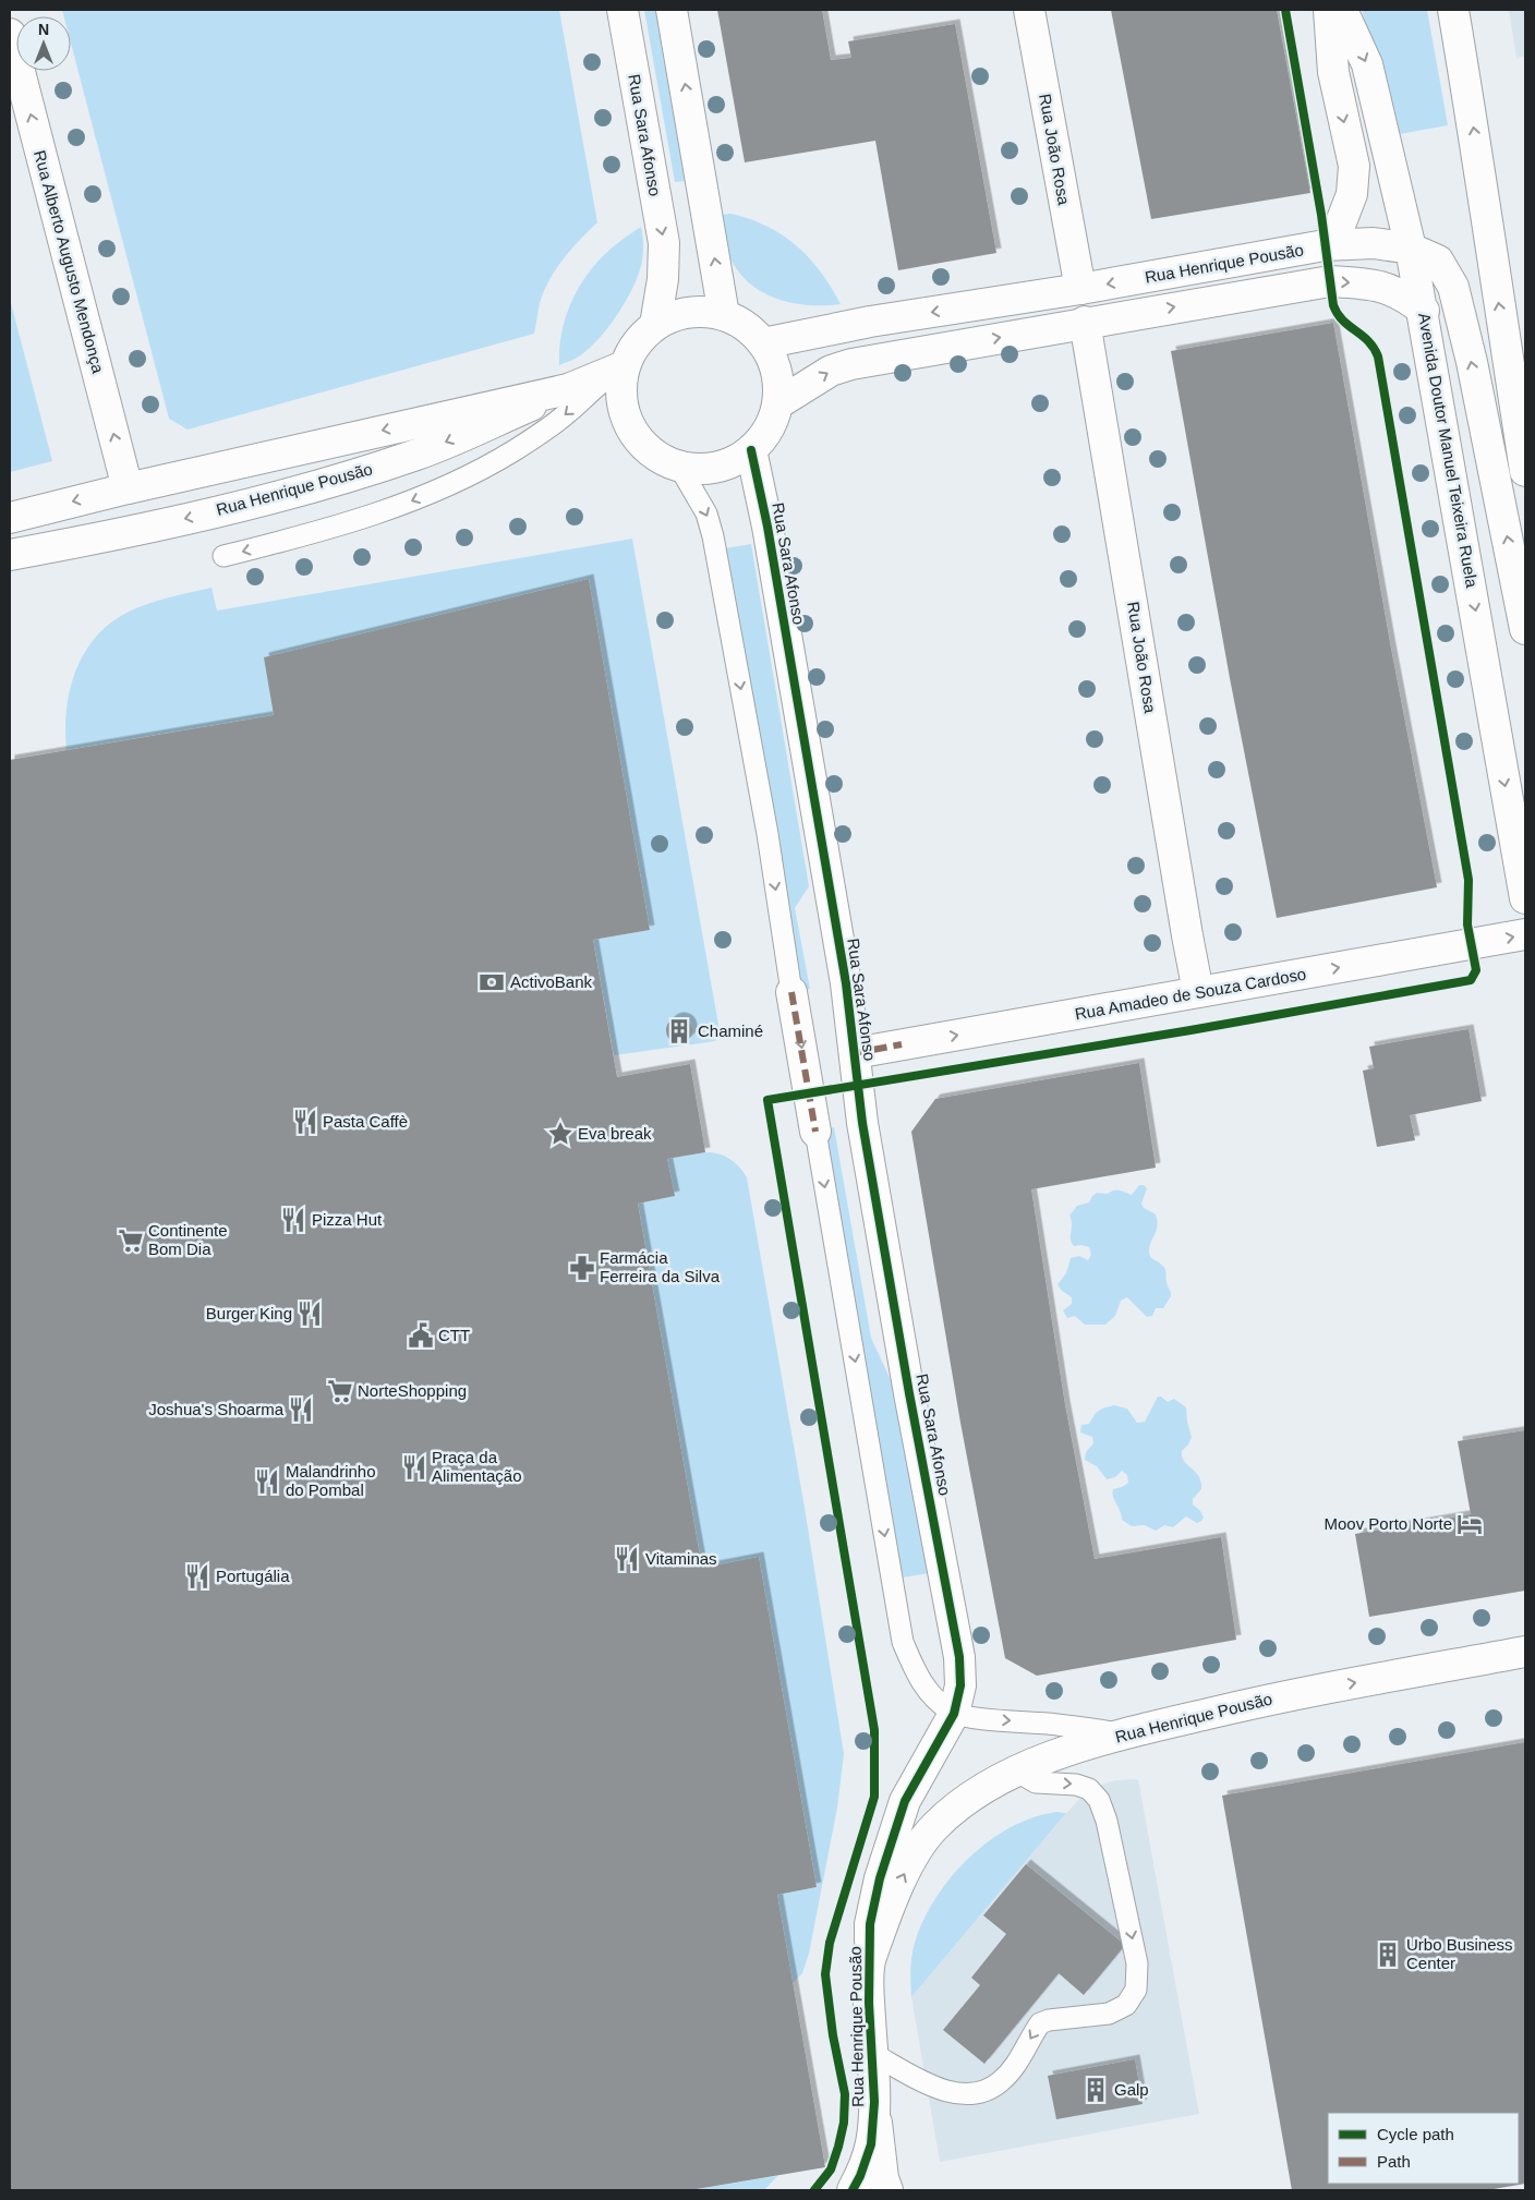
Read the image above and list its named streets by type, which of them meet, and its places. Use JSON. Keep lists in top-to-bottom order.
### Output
{
  "streets": {
    "street": [
      "Rua Sara Afonso",
      "Rua João Rosa",
      "Rua Alberto Augusto Mendonça",
      "Rua Henrique Pousão",
      "Avenida Doutor Manuel Teixeira Ruela",
      "Rua Amadeo de Souza Cardoso"
    ]
  },
  "crossings": [
    ["Rua Sara Afonso", "Rua Henrique Pousão"],
    ["Rua Sara Afonso", "Rua Amadeo de Souza Cardoso"],
    ["Rua João Rosa", "Rua Henrique Pousão"],
    ["Rua João Rosa", "Rua Amadeo de Souza Cardoso"],
    ["Rua Alberto Augusto Mendonça", "Rua Henrique Pousão"],
    ["Rua Henrique Pousão", "Avenida Doutor Manuel Teixeira Ruela"]
  ],
  "one_way": ["Rua Alberto Augusto Mendonça", "Rua Amadeo de Souza Cardoso"],
  "places": {
    "bank": ["ActivoBank"],
    "building": ["Chaminé", "Urbo Business Center", "Galp"],
    "restaurant": [
      "Pasta Caffè",
      "Pizza Hut",
      "Burger King",
      "Joshua's Shoarma",
      "Praça da Alimentação",
      "Malandrinho do Pombal",
      "Vitaminas",
      "Portugália"
    ],
    "place": ["Eva break"],
    "supermarket": ["Continente Bom Dia", "NorteShopping"],
    "pharmacy": ["Farmácia Ferreira da Silva"],
    "public building": ["CTT"],
    "hotel": ["Moov Porto Norte"]
  },
  "legend": ["Cycle path", "Path"],
  "north": "top"
}
